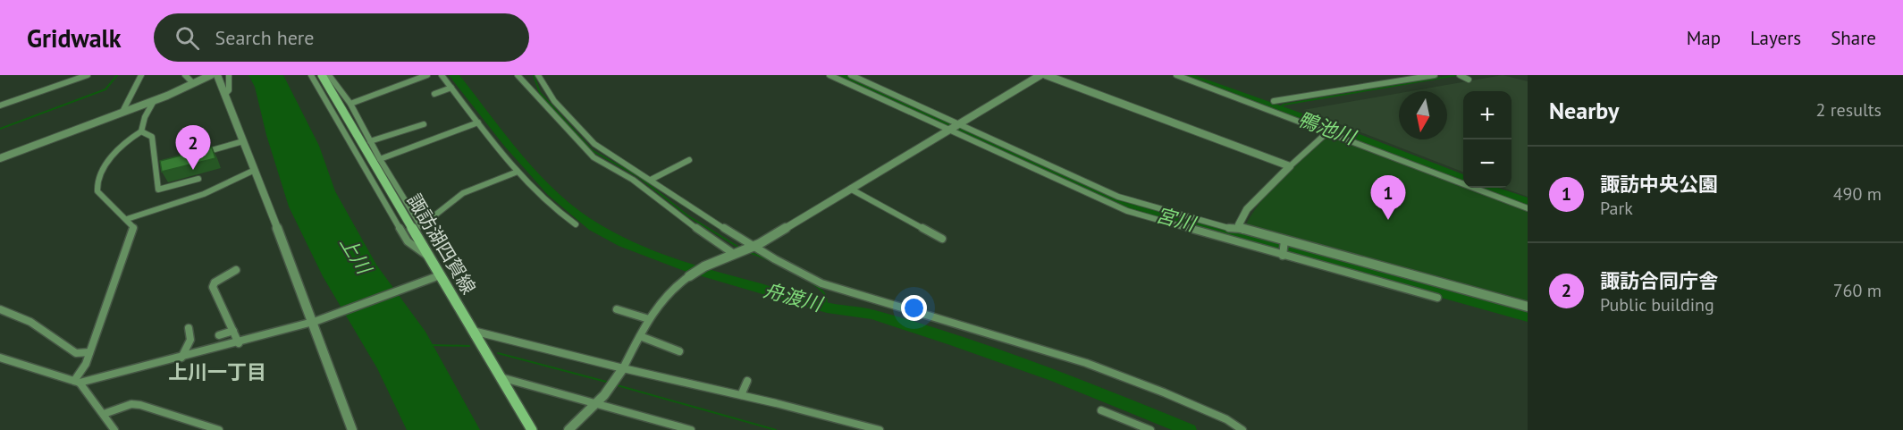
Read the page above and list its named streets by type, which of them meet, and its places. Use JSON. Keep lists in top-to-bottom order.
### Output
{
  "streets": {
    "main road": ["諏訪湖四賀線"]
  },
  "districts": ["上川一丁目"],
  "water": [
    "鴨池川",
    "宮川",
    "上川",
    "舟渡川"
  ],
  "north": "bottom",
  "page": {
    "header": "Gridwalk",
    "search": "Search here",
    "nav": ["Map", "Layers", "Share"],
    "heading": ["Nearby", "2 results"],
    "map_buttons": ["+", "−"],
    "pins": ["2", "1"],
    "list": [
      {
        "mark": "1",
        "name": "諏訪中央公園",
        "note": "Park",
        "value": "490 m"
      },
      {
        "mark": "2",
        "name": "諏訪合同庁舎",
        "note": "Public building",
        "value": "760 m"
      }
    ]
  }
}
